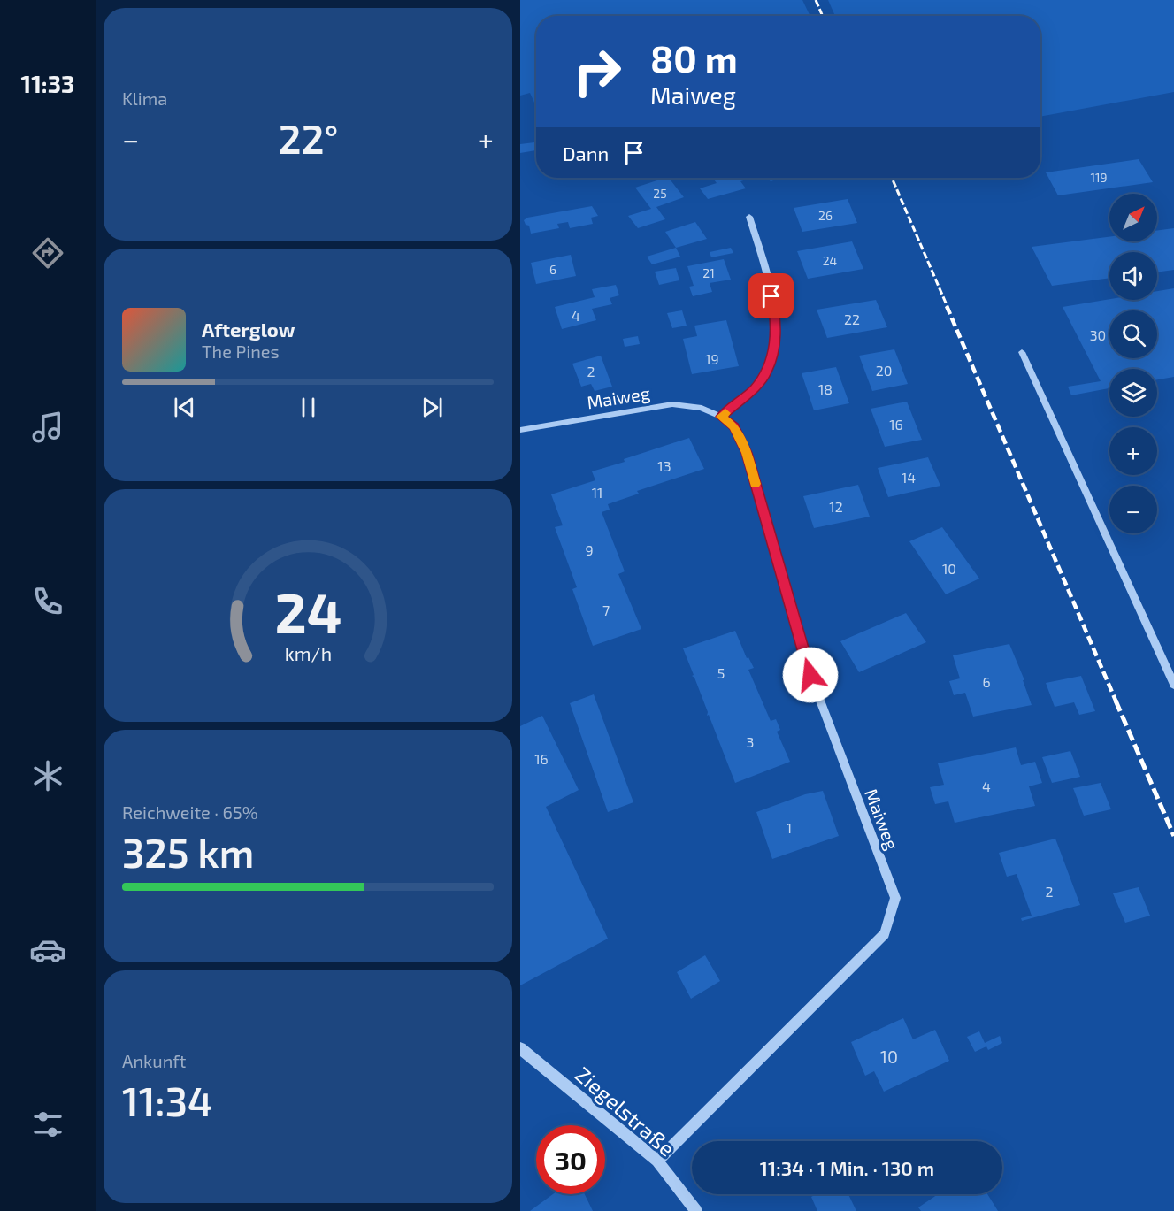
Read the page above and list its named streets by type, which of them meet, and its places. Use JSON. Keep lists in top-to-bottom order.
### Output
{
  "streets": {
    "street": ["Maiweg", "Ziegelstraße"]
  },
  "crossings": [
    ["Maiweg", "Ziegelstraße"]
  ],
  "house_numbers": [
    "119",
    "25",
    "26",
    "24",
    "6",
    "21",
    "4",
    "22",
    "30",
    "19",
    "20",
    "2",
    "18",
    "16",
    "13",
    "14",
    "11",
    "12",
    "9",
    "10",
    "7",
    "5",
    "6",
    "3",
    "16",
    "4",
    "1",
    "2",
    "10"
  ],
  "north": "top right",
  "page": {
    "tabs": "11:33",
    "tile": [
      "Klima",
      ["Reichweite · 65%", "325 km"],
      ["Ankunft", "11:34"]
    ],
    "turn": ["80 m", "Maiweg"],
    "heat": ["−", "22°", "+"],
    "then": "Dann",
    "map_buttons": ["+", "−"],
    "song": ["Afterglow", "The Pines"],
    "limit": "30",
    "trip": "11:34 · 1 Min. · 130 m",
    "gauge": ["24", "km/h"]
  }
}
